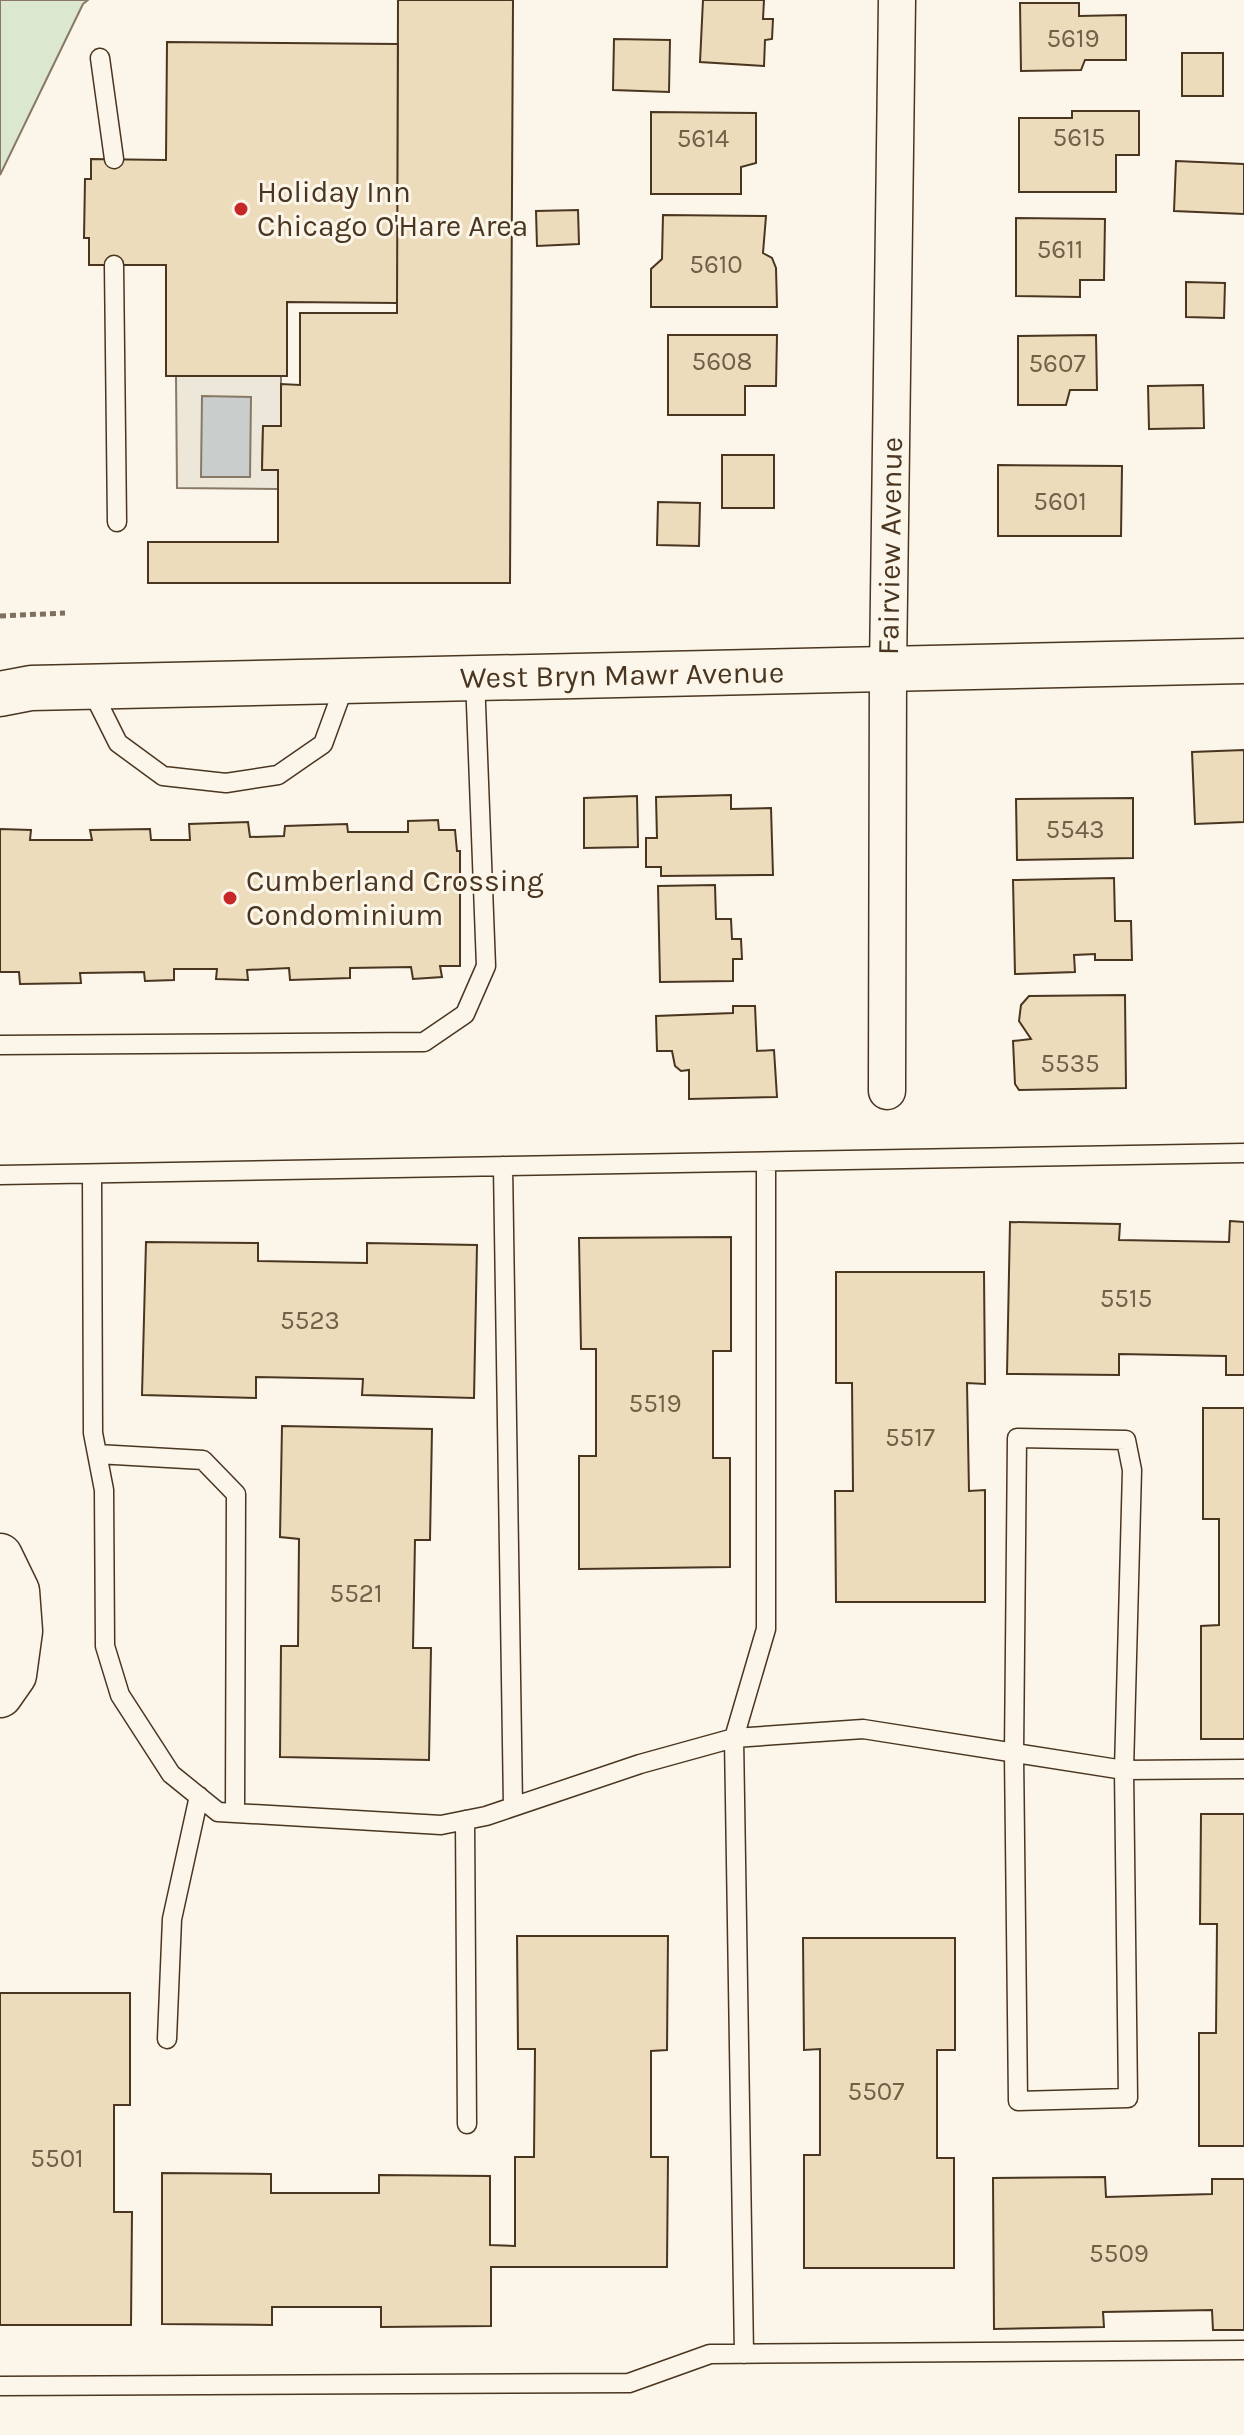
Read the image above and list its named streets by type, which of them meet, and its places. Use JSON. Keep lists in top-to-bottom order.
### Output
{
  "streets": {
    "street": ["Fairview Avenue", "West Bryn Mawr Avenue"]
  },
  "crossings": [
    ["Fairview Avenue", "West Bryn Mawr Avenue"]
  ],
  "places": ["Holiday Inn Chicago O'Hare Area", "Cumberland Crossing Condominium"],
  "house_numbers": [
    "5619",
    "5615",
    "5614",
    "5611",
    "5610",
    "5608",
    "5607",
    "5601",
    "5543",
    "5535",
    "5515",
    "5523",
    "5519",
    "5517",
    "5521",
    "5507",
    "5501",
    "5509"
  ]
}
